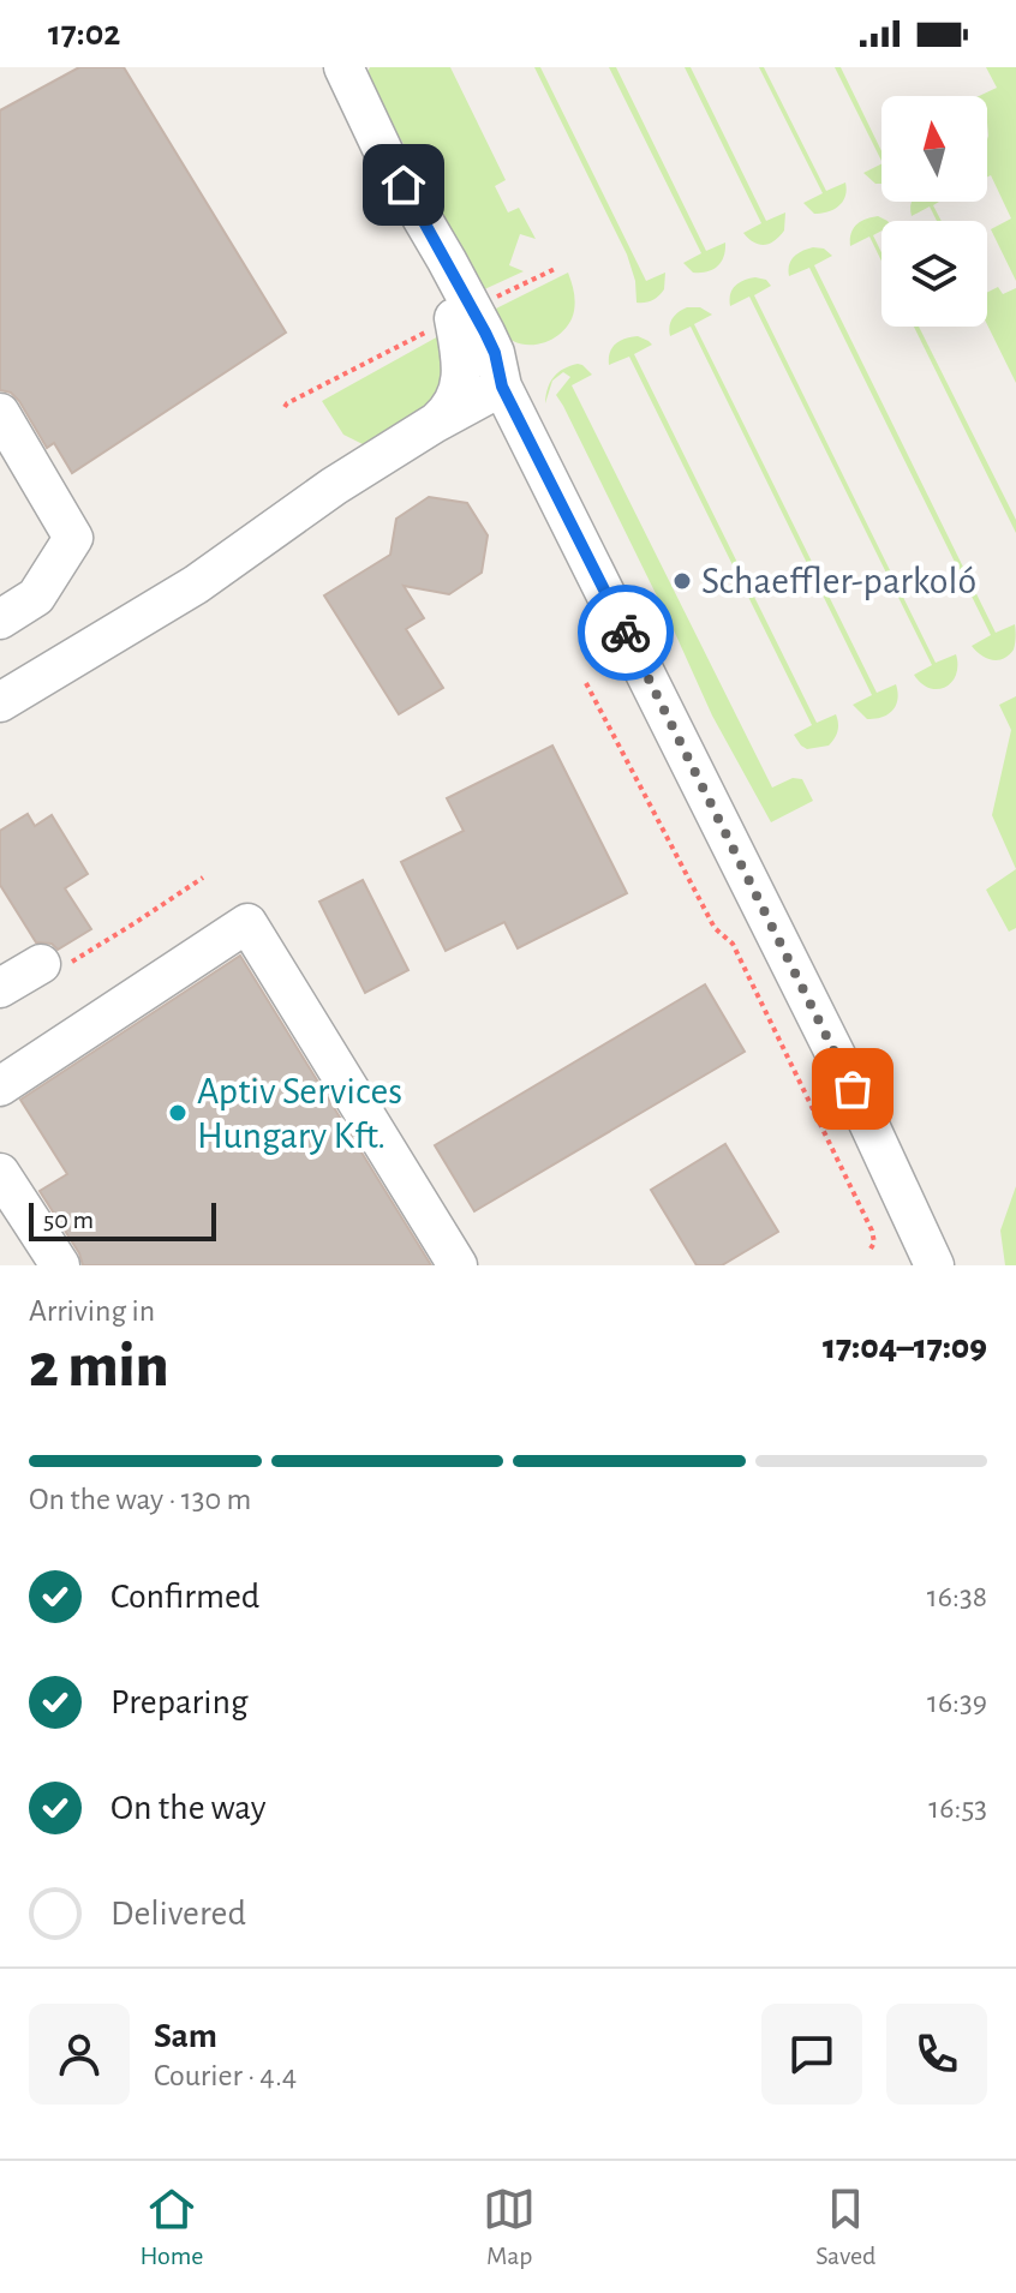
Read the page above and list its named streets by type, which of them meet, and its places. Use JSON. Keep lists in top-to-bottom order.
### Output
{
  "places": ["Schaeffler-parkoló", "Aptiv Services Hungary Kft."],
  "scale_bar": "50 m",
  "north": "top",
  "page": {
    "status": "17:02",
    "scale": "50 m",
    "heading": ["2 min", "Arriving in", "17:04–17:09"],
    "panel": ["Sam", "Courier · 4.4"],
    "bar": "On the way · 130 m",
    "list": [
      ["Confirmed", "16:38"],
      ["Preparing", "16:39"],
      ["On the way", "16:53"],
      "Delivered"
    ],
    "tabs": ["Home", "Map", "Saved"]
  }
}
